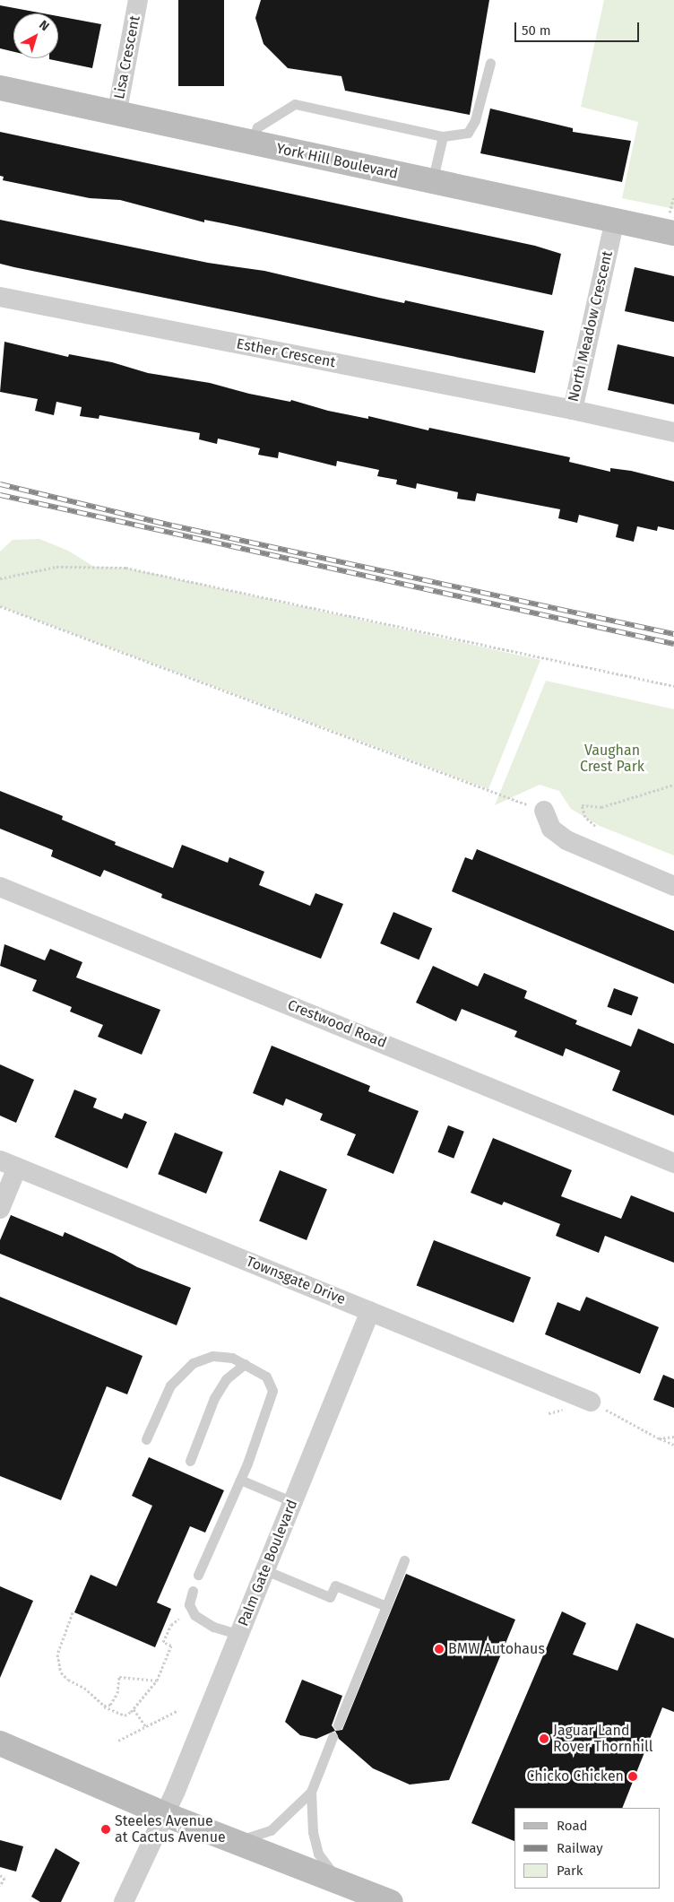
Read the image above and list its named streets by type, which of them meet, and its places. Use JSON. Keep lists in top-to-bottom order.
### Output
{
  "streets": {
    "street": [
      "Lisa Crescent",
      "York Hill Boulevard",
      "North Meadow Crescent",
      "Esther Crescent",
      "Crestwood Road",
      "Townsgate Drive",
      "Palm Gate Boulevard"
    ]
  },
  "crossings": [
    ["Lisa Crescent", "York Hill Boulevard"],
    ["York Hill Boulevard", "North Meadow Crescent"],
    ["North Meadow Crescent", "Esther Crescent"],
    ["Townsgate Drive", "Palm Gate Boulevard"]
  ],
  "parks": ["Vaughan Crest Park"],
  "places": [
    "BMW Autohaus",
    "Jaguar Land Rover Thornhill",
    "Chicko Chicken",
    "Steeles Avenue at Cactus Avenue"
  ],
  "legend": ["Road", "Railway", "Park"],
  "scale_bar": "50 m",
  "north": "top right"
}
